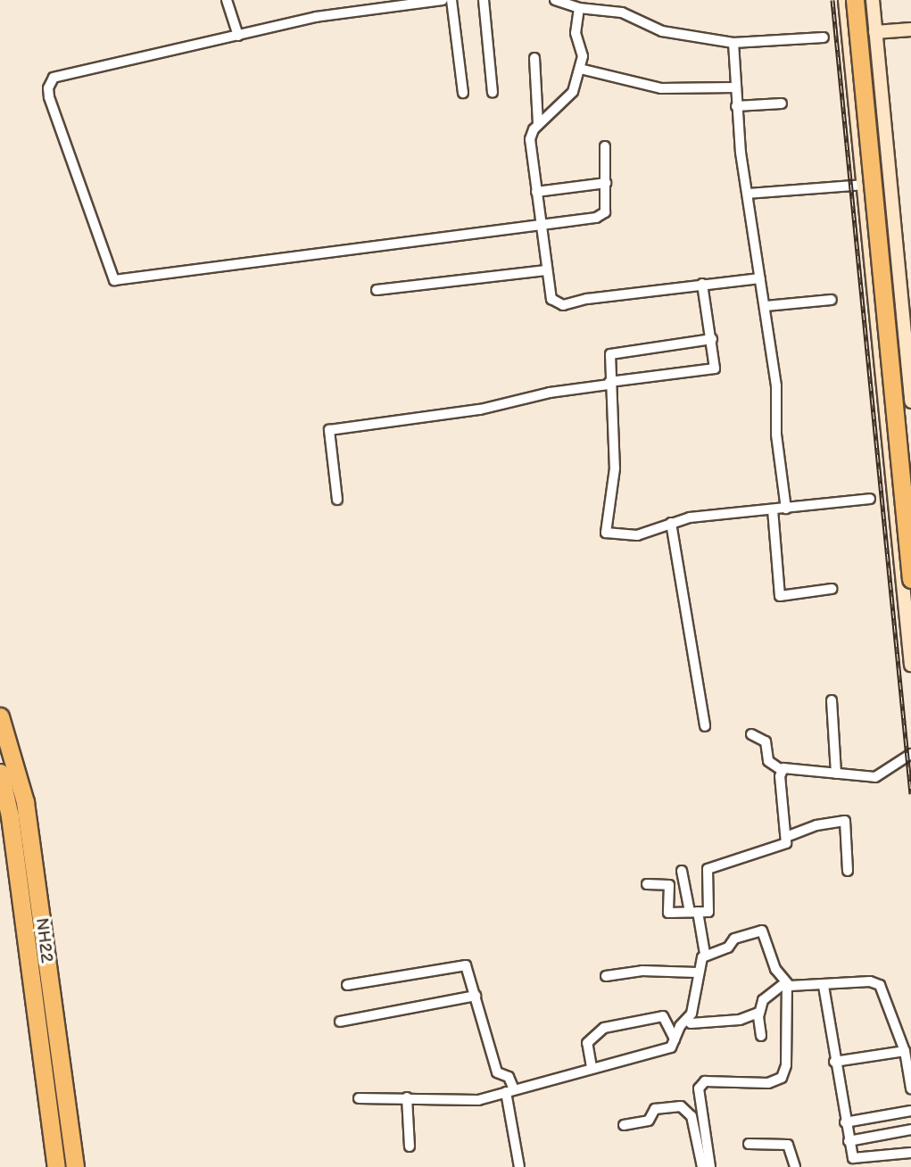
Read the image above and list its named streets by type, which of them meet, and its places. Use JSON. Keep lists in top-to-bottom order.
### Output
{
  "streets": {
    "highway": ["NH22"]
  }
}
